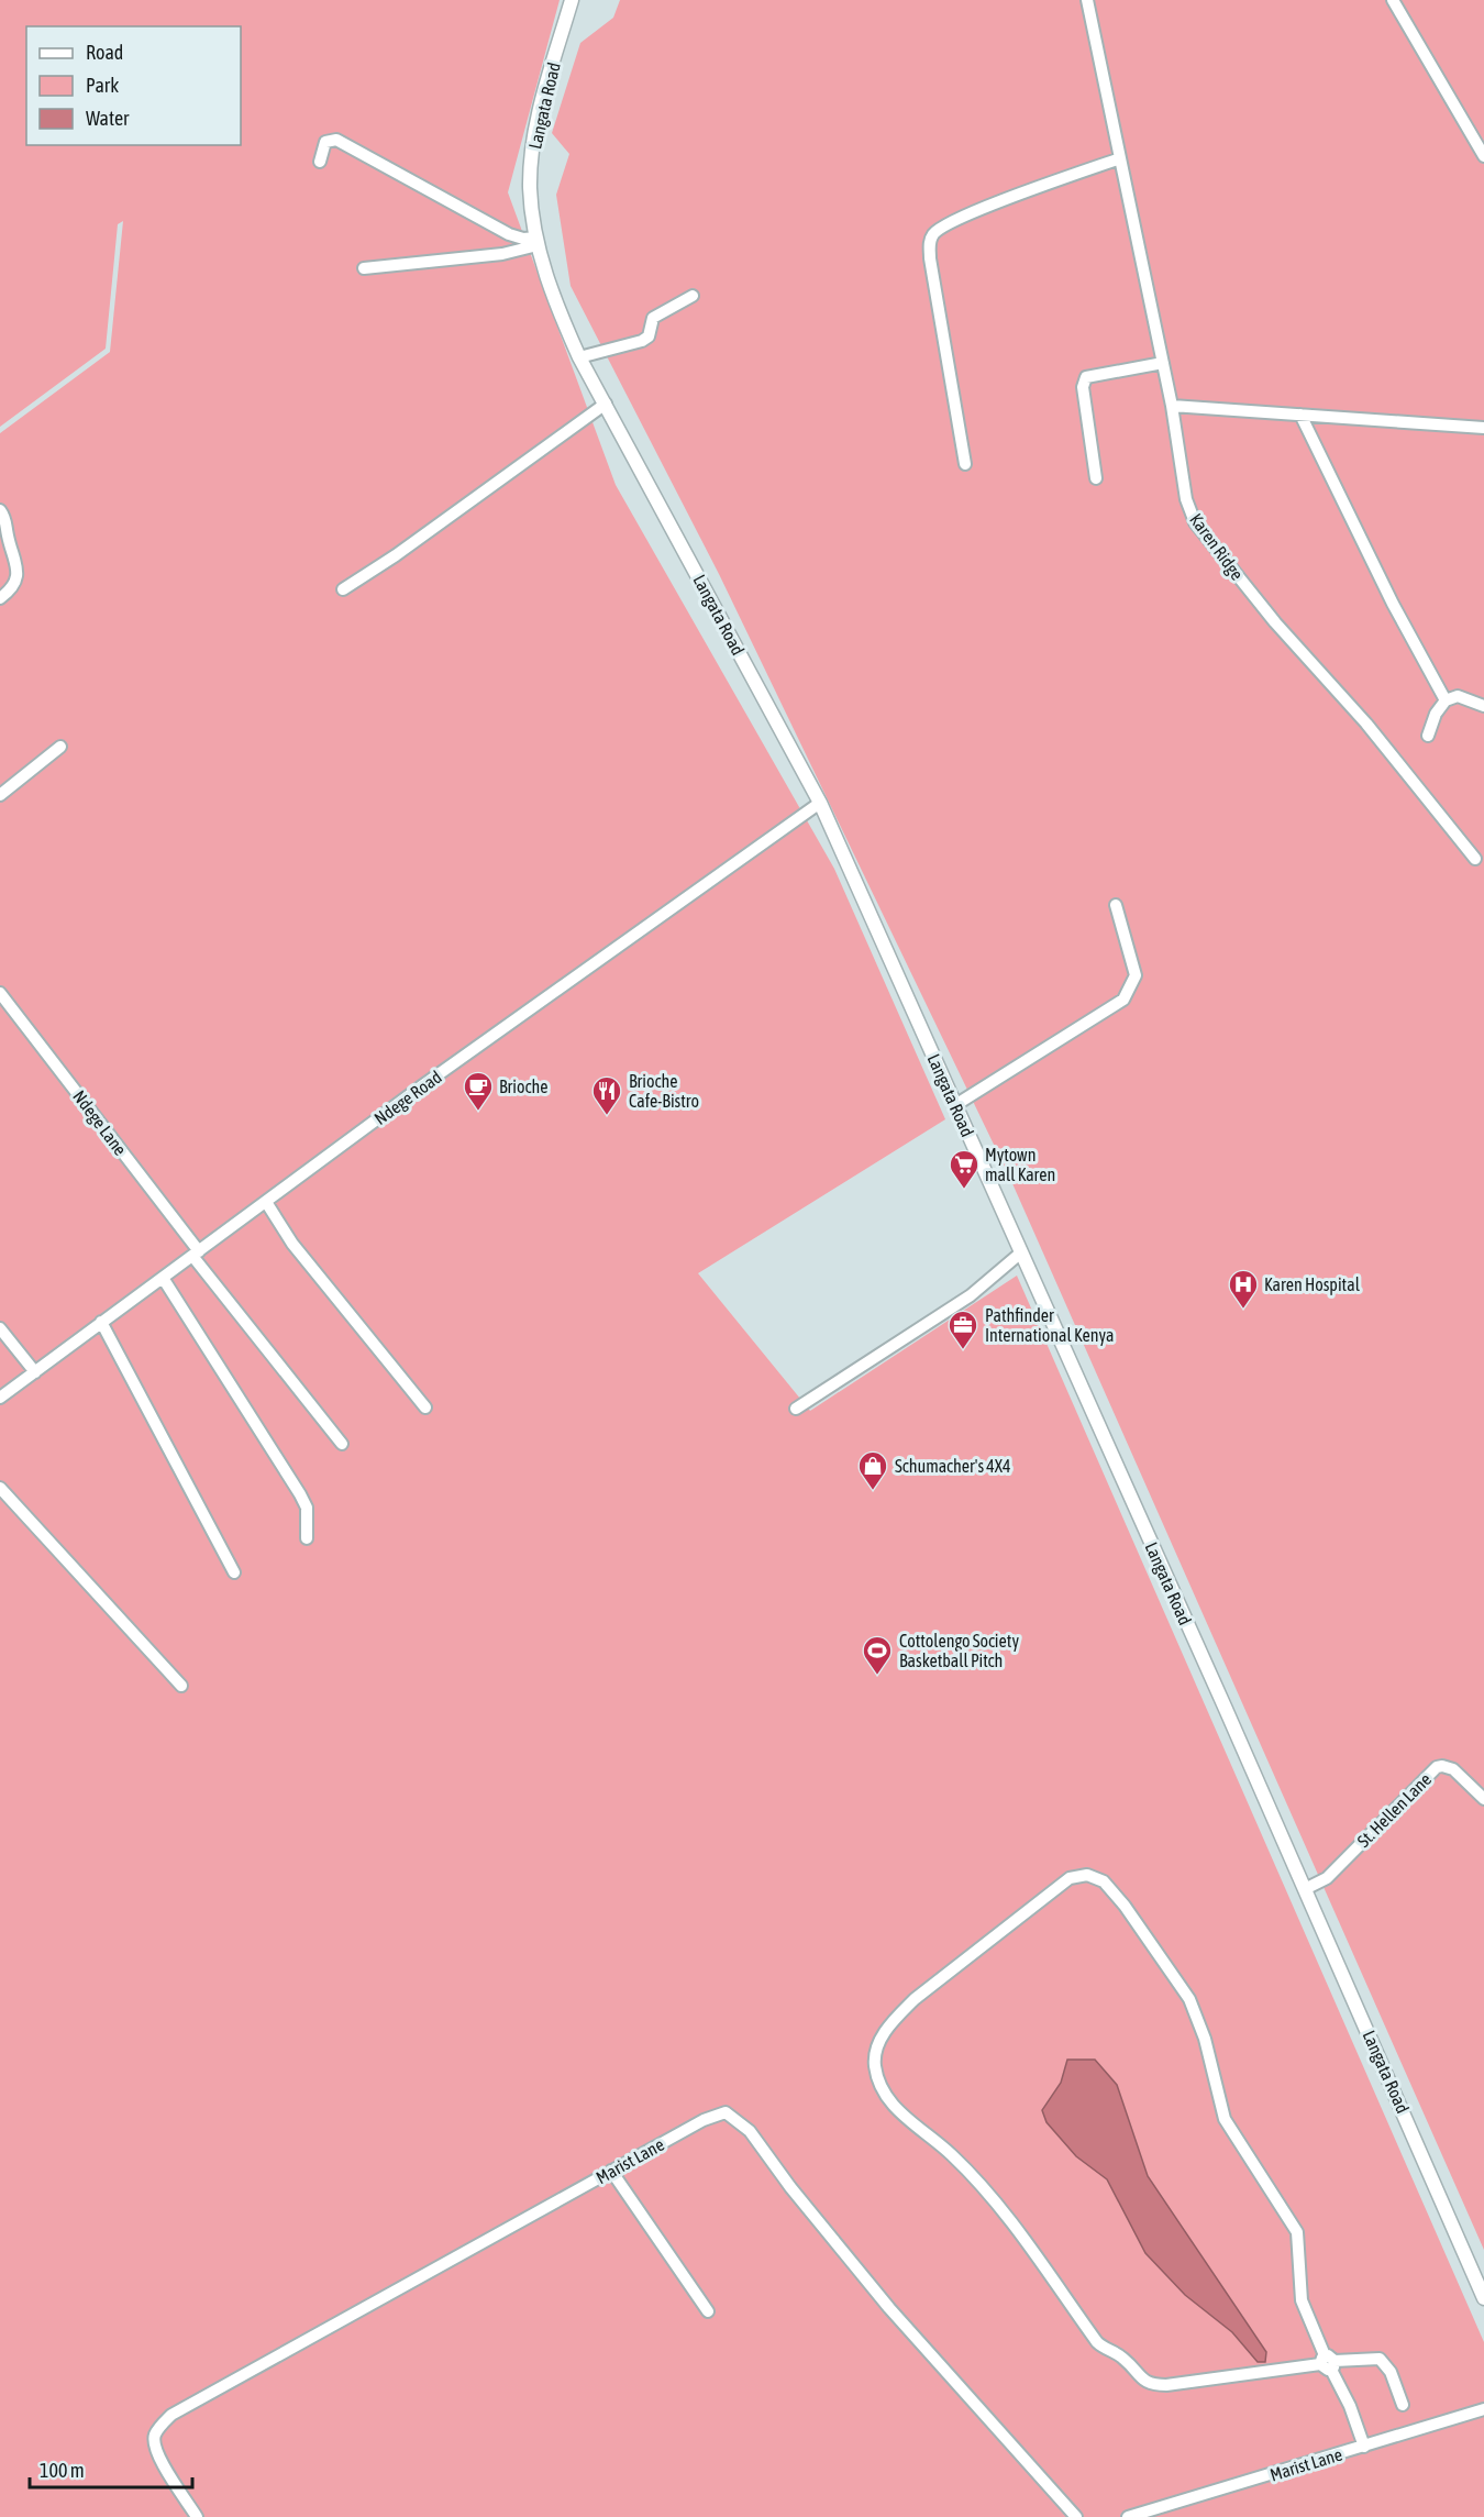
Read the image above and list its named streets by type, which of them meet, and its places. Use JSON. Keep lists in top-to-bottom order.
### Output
{
  "streets": {
    "main road": ["Langata Road"],
    "street": [
      "Karen Ridge",
      "Ndege Road",
      "Ndege Lane",
      "St. Hellen Lane",
      "Marist Lane"
    ]
  },
  "crossings": [
    ["Langata Road", "Ndege Road"],
    ["Langata Road", "St. Hellen Lane"],
    ["Ndege Road", "Ndege Lane"]
  ],
  "places": {
    "cafe": ["Brioche"],
    "restaurant": ["Brioche Cafe-Bistro"],
    "supermarket": ["Mytown mall Karen"],
    "hospital": ["Karen Hospital"],
    "office": ["Pathfinder International Kenya"],
    "shop": ["Schumacher's 4X4"],
    "sports": ["Cottolengo Society Basketball Pitch"]
  },
  "legend": ["Road", "Park", "Water"],
  "scale_bar": "100 m"
}
